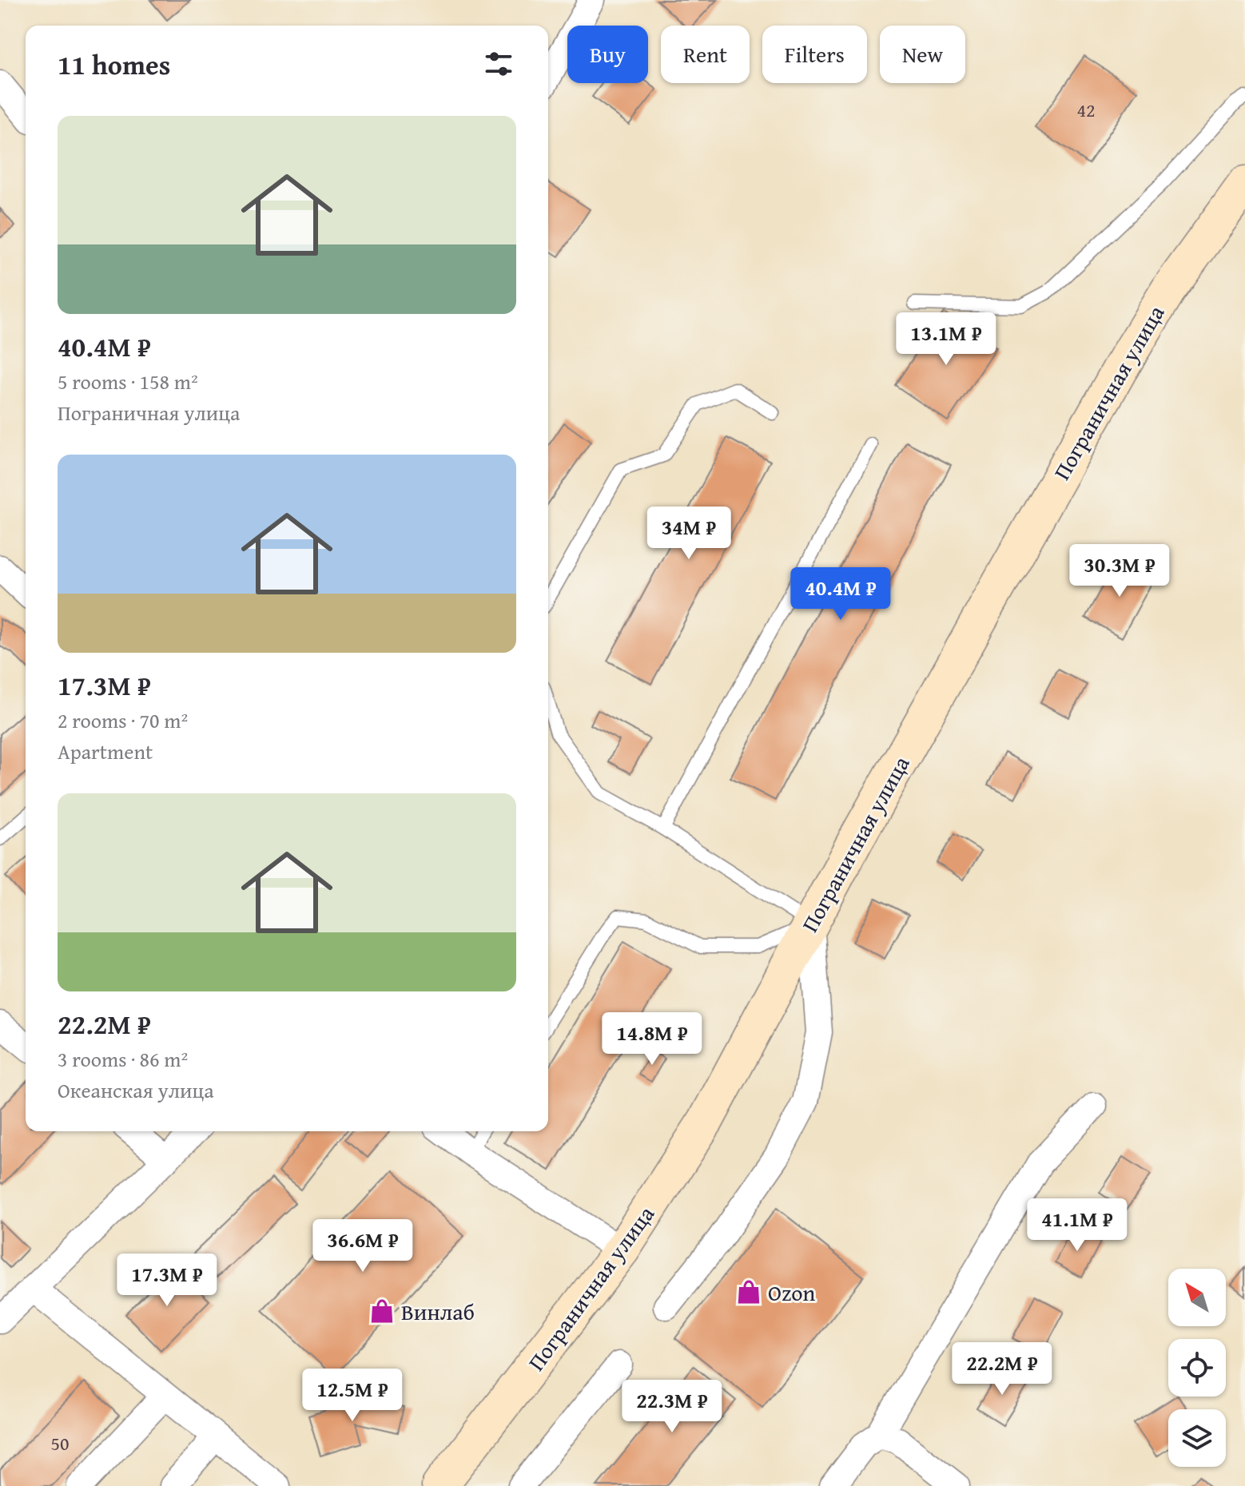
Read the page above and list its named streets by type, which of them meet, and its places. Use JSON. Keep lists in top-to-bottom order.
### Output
{
  "streets": {
    "main road": ["Пограничная улица"]
  },
  "places": {
    "shop": ["Ozon", "Винлаб"]
  },
  "house_numbers": ["42", "50"],
  "north": "top left",
  "page": {
    "chip": [
      "Buy",
      "Rent",
      "Filters",
      "New"
    ],
    "heading": "11 homes",
    "list": [
      {
        "name": "40.4M ₽",
        "note": "5 rooms · 158 m² · Пограничная улица"
      },
      {
        "name": "17.3M ₽",
        "note": "2 rooms · 70 m² · Apartment"
      },
      {
        "name": "22.2M ₽",
        "note": "3 rooms · 86 m² · Океанская улица"
      }
    ],
    "price": [
      "13.1M ₽",
      "34M ₽",
      "30.3M ₽",
      "40.4M ₽",
      "14.8M ₽",
      "41.1M ₽",
      "36.6M ₽",
      "17.3M ₽",
      "22.2M ₽",
      "12.5M ₽",
      "22.3M ₽"
    ]
  }
}
